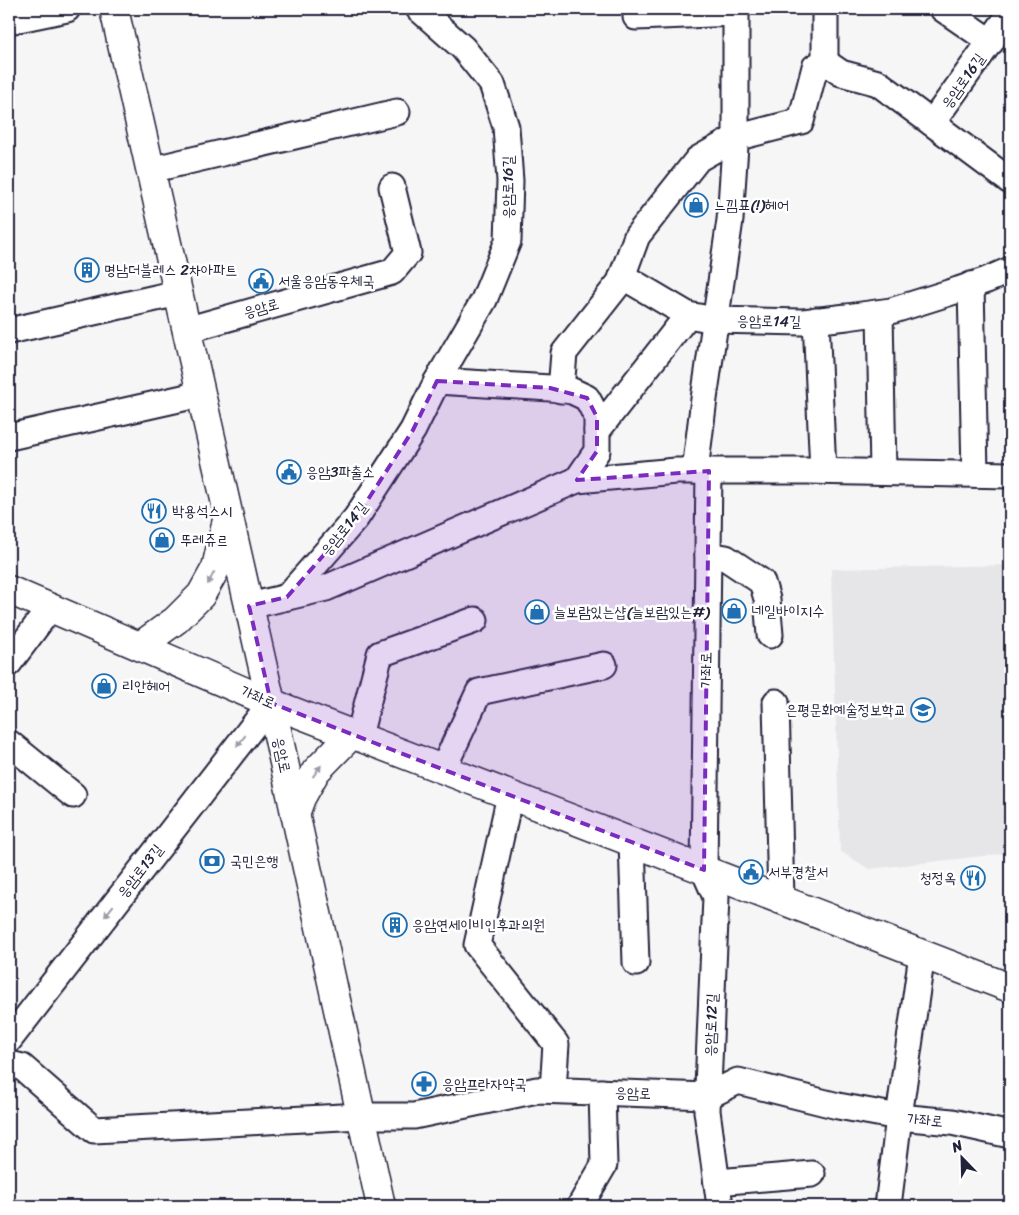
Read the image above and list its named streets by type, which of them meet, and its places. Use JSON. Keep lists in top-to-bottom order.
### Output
{
  "streets": {
    "main road": ["응암로", "가좌로"],
    "street": [
      "응암로16길",
      "응암로14길",
      "응암로13길",
      "응암로12길"
    ]
  },
  "crossings": [
    ["응암로16길", "응암로14길"],
    ["응암로", "가좌로"],
    ["응암로", "응암로13길"],
    ["응암로", "응암로12길"],
    ["응암로14길", "가좌로"],
    ["가좌로", "응암로13길"],
    ["가좌로", "응암로12길"]
  ],
  "one_way": ["응암로13길"],
  "places": {
    "shop": [
      "느낌표(!)헤어",
      "뚜레쥬르",
      "네일바이지수",
      "늘보람있는샵(늘보람있는#)",
      "리안헤어"
    ],
    "building": ["명남더블레스 2차아파트", "응암연세이비인후과의원"],
    "public building": ["서울응암동우체국", "응암3파출소", "서부경찰서"],
    "restaurant": ["박용석스시", "청정옥"],
    "school or university": ["은평문화예술정보학교"],
    "bank": ["국민은행"],
    "pharmacy": ["응암프라자약국"]
  },
  "north": "top left"
}
